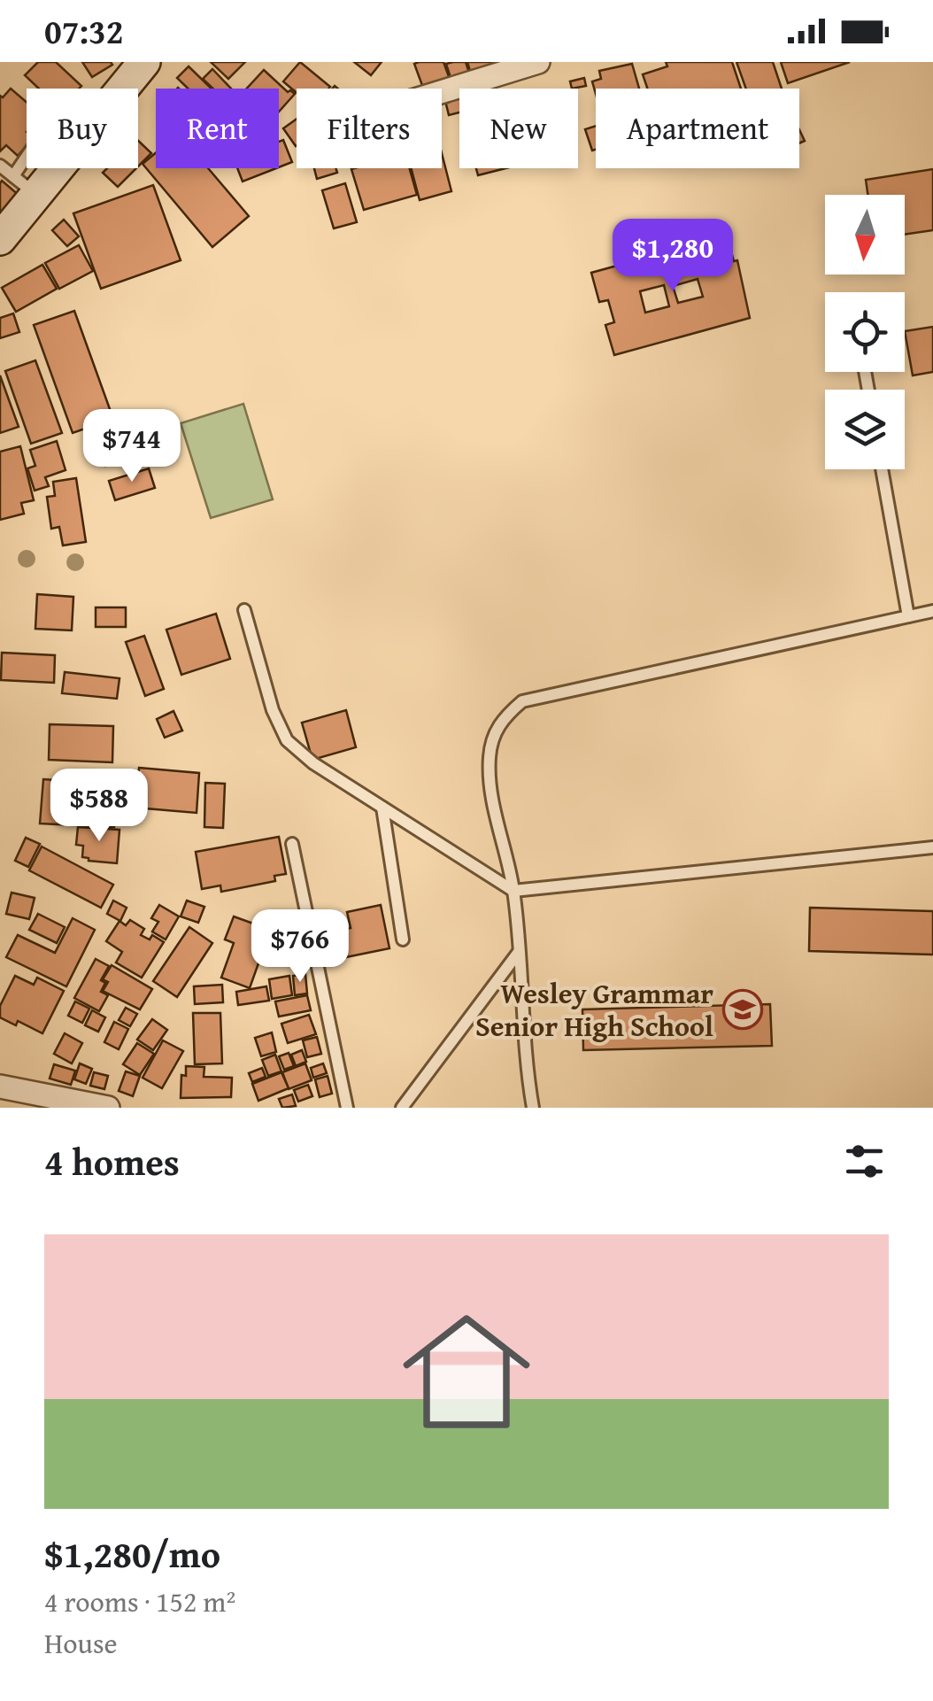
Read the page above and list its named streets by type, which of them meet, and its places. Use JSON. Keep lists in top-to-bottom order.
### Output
{
  "places": {
    "school or university": ["Wesley Grammar Senior High School"]
  },
  "north": "bottom",
  "page": {
    "status": "07:32",
    "chip": [
      "Buy",
      "Rent",
      "Filters",
      "New",
      "Apartment"
    ],
    "price": [
      "$1,280",
      "$744",
      "$588",
      "$766"
    ],
    "heading": "4 homes",
    "list": [
      {
        "name": "$1,280/mo",
        "note": "4 rooms · 152 m² · House"
      }
    ]
  }
}
